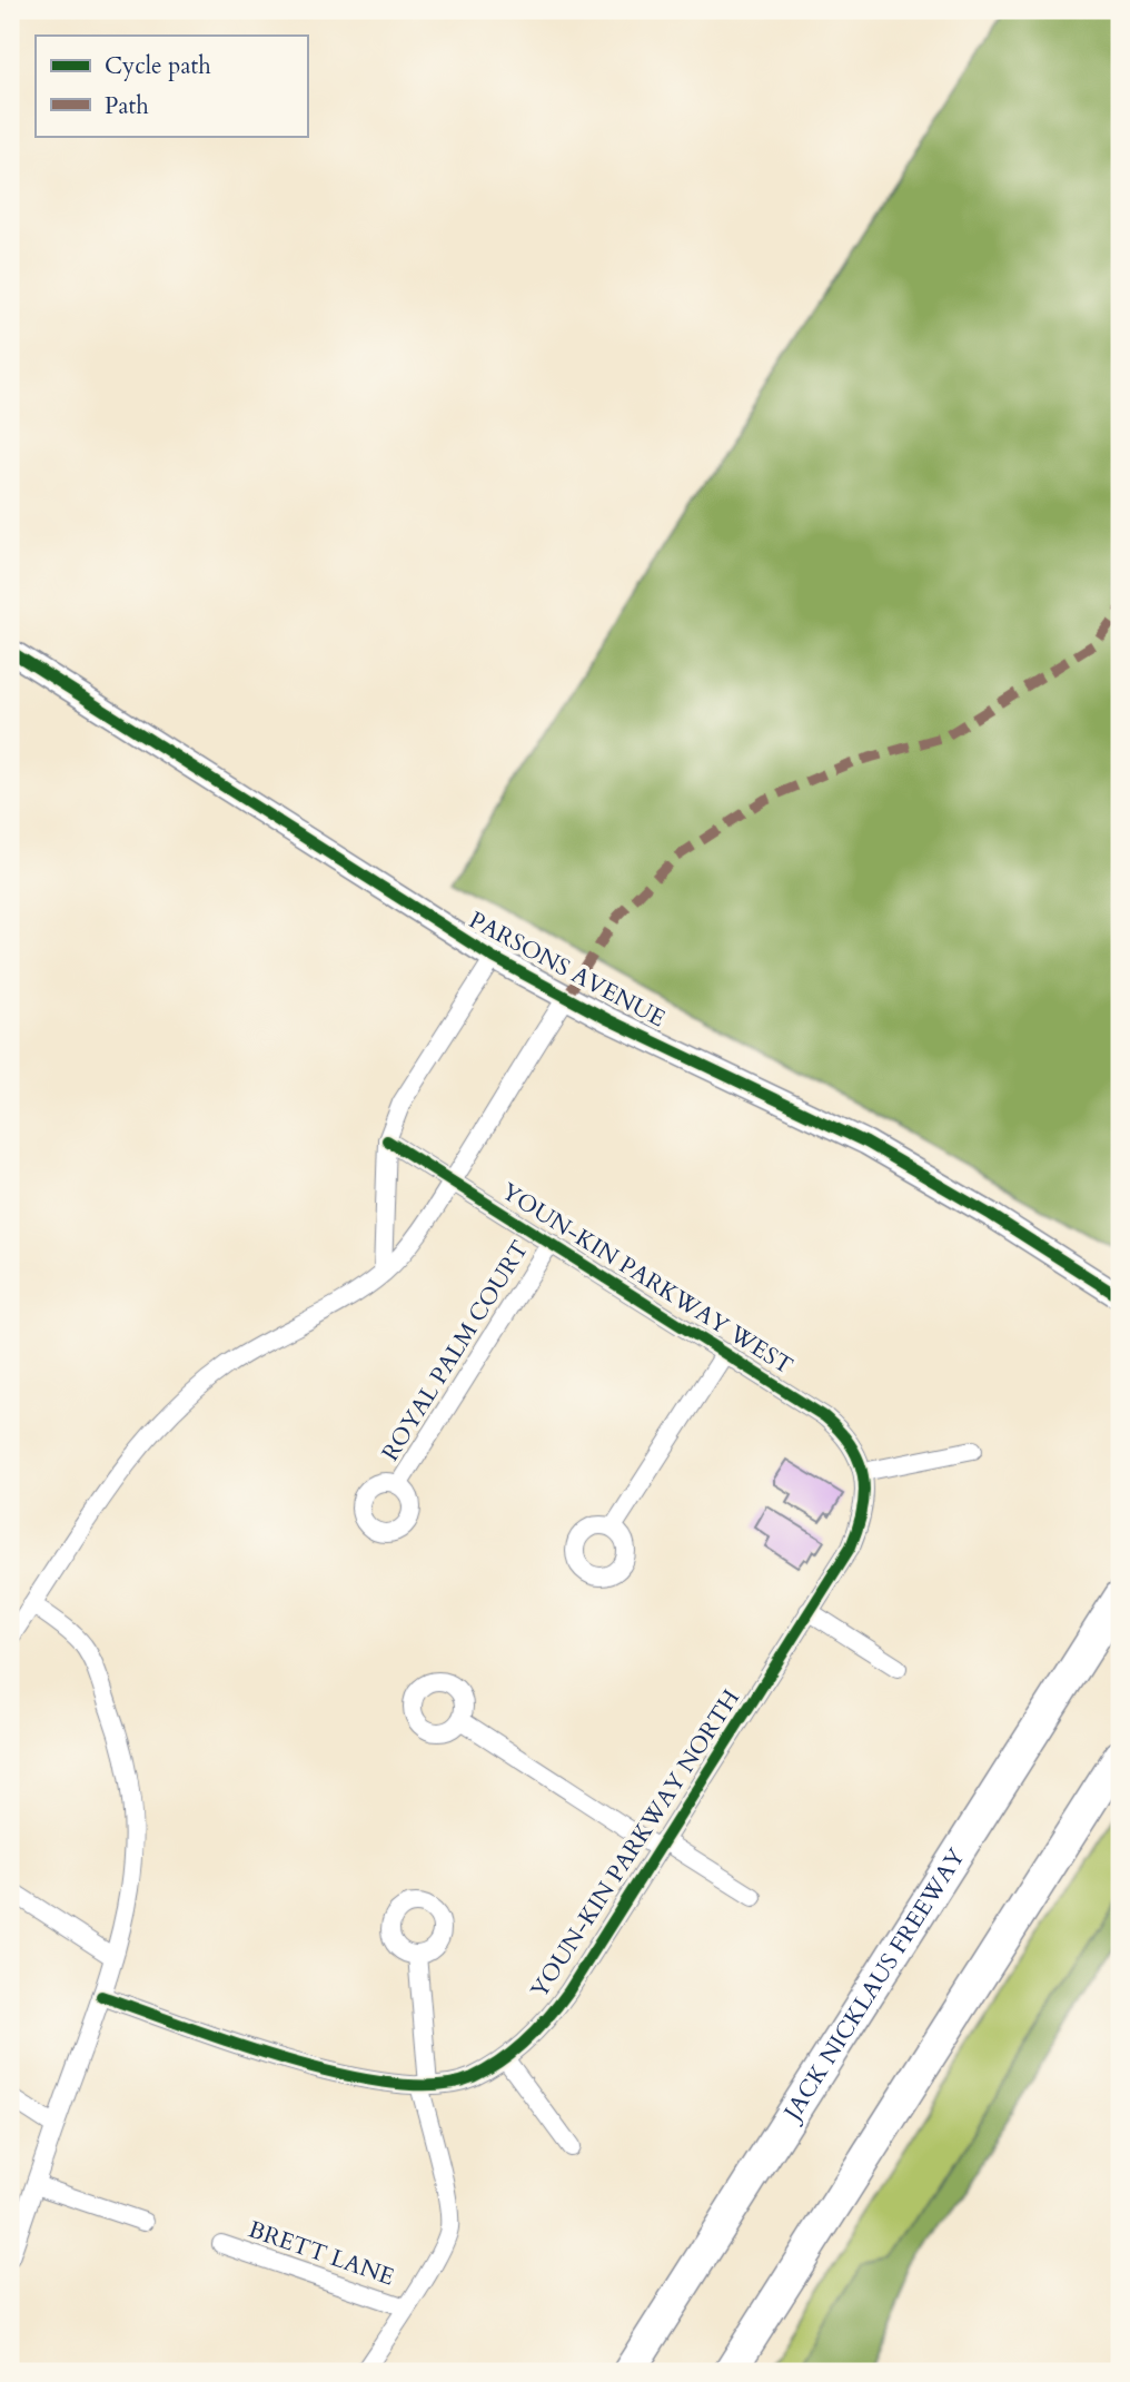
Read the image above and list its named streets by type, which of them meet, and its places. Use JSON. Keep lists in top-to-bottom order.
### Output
{
  "streets": {
    "highway": ["JACK NICKLAUS FREEWAY"],
    "street": [
      "PARSONS AVENUE",
      "YOUN-KIN PARKWAY WEST",
      "ROYAL PALM COURT",
      "YOUN-KIN PARKWAY NORTH",
      "BRETT LANE"
    ]
  },
  "crossings": [
    ["YOUN-KIN PARKWAY WEST", "ROYAL PALM COURT"],
    ["YOUN-KIN PARKWAY WEST", "YOUN-KIN PARKWAY NORTH"]
  ],
  "legend": ["Cycle path", "Path"]
}
